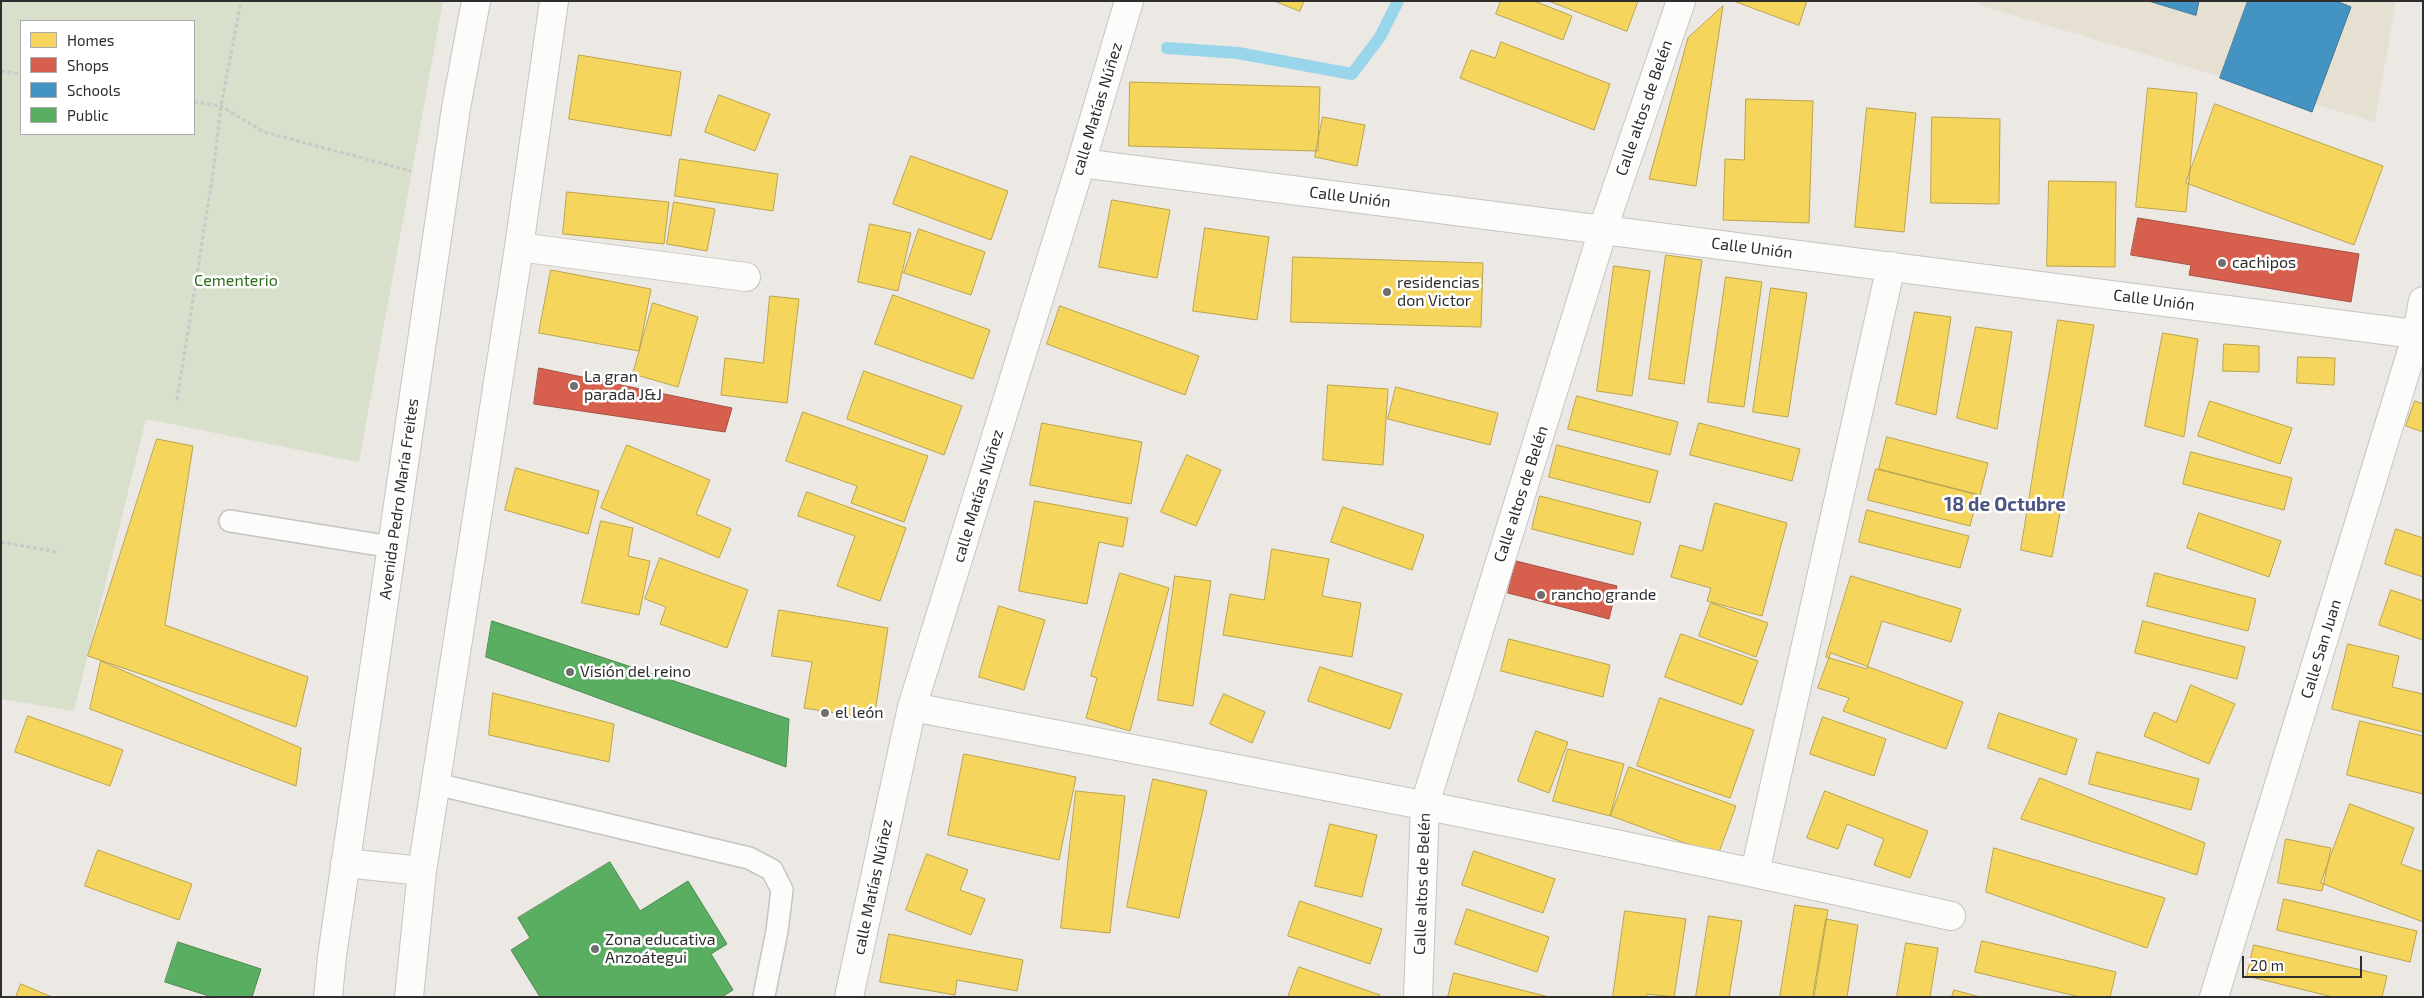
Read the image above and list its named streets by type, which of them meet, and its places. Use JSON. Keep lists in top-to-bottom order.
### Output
{
  "streets": {
    "street": [
      "Calle altos de Belén",
      "calle Matías Núñez",
      "Calle Unión",
      "Avenida Pedro María Freites",
      "Calle San Juan"
    ]
  },
  "crossings": [
    ["Calle altos de Belén", "Calle Unión"],
    ["calle Matías Núñez", "Calle Unión"],
    ["Calle Unión", "Calle San Juan"]
  ],
  "districts": ["18 de Octubre"],
  "parks": ["Cementerio"],
  "places": [
    "cachipos",
    "residencias don Victor",
    "La gran parada J&J",
    "rancho grande",
    "Visión del reino",
    "el león",
    "Zona educativa Anzoátegui"
  ],
  "legend": [
    "Homes",
    "Shops",
    "Schools",
    "Public"
  ],
  "scale_bar": "20 m"
}
